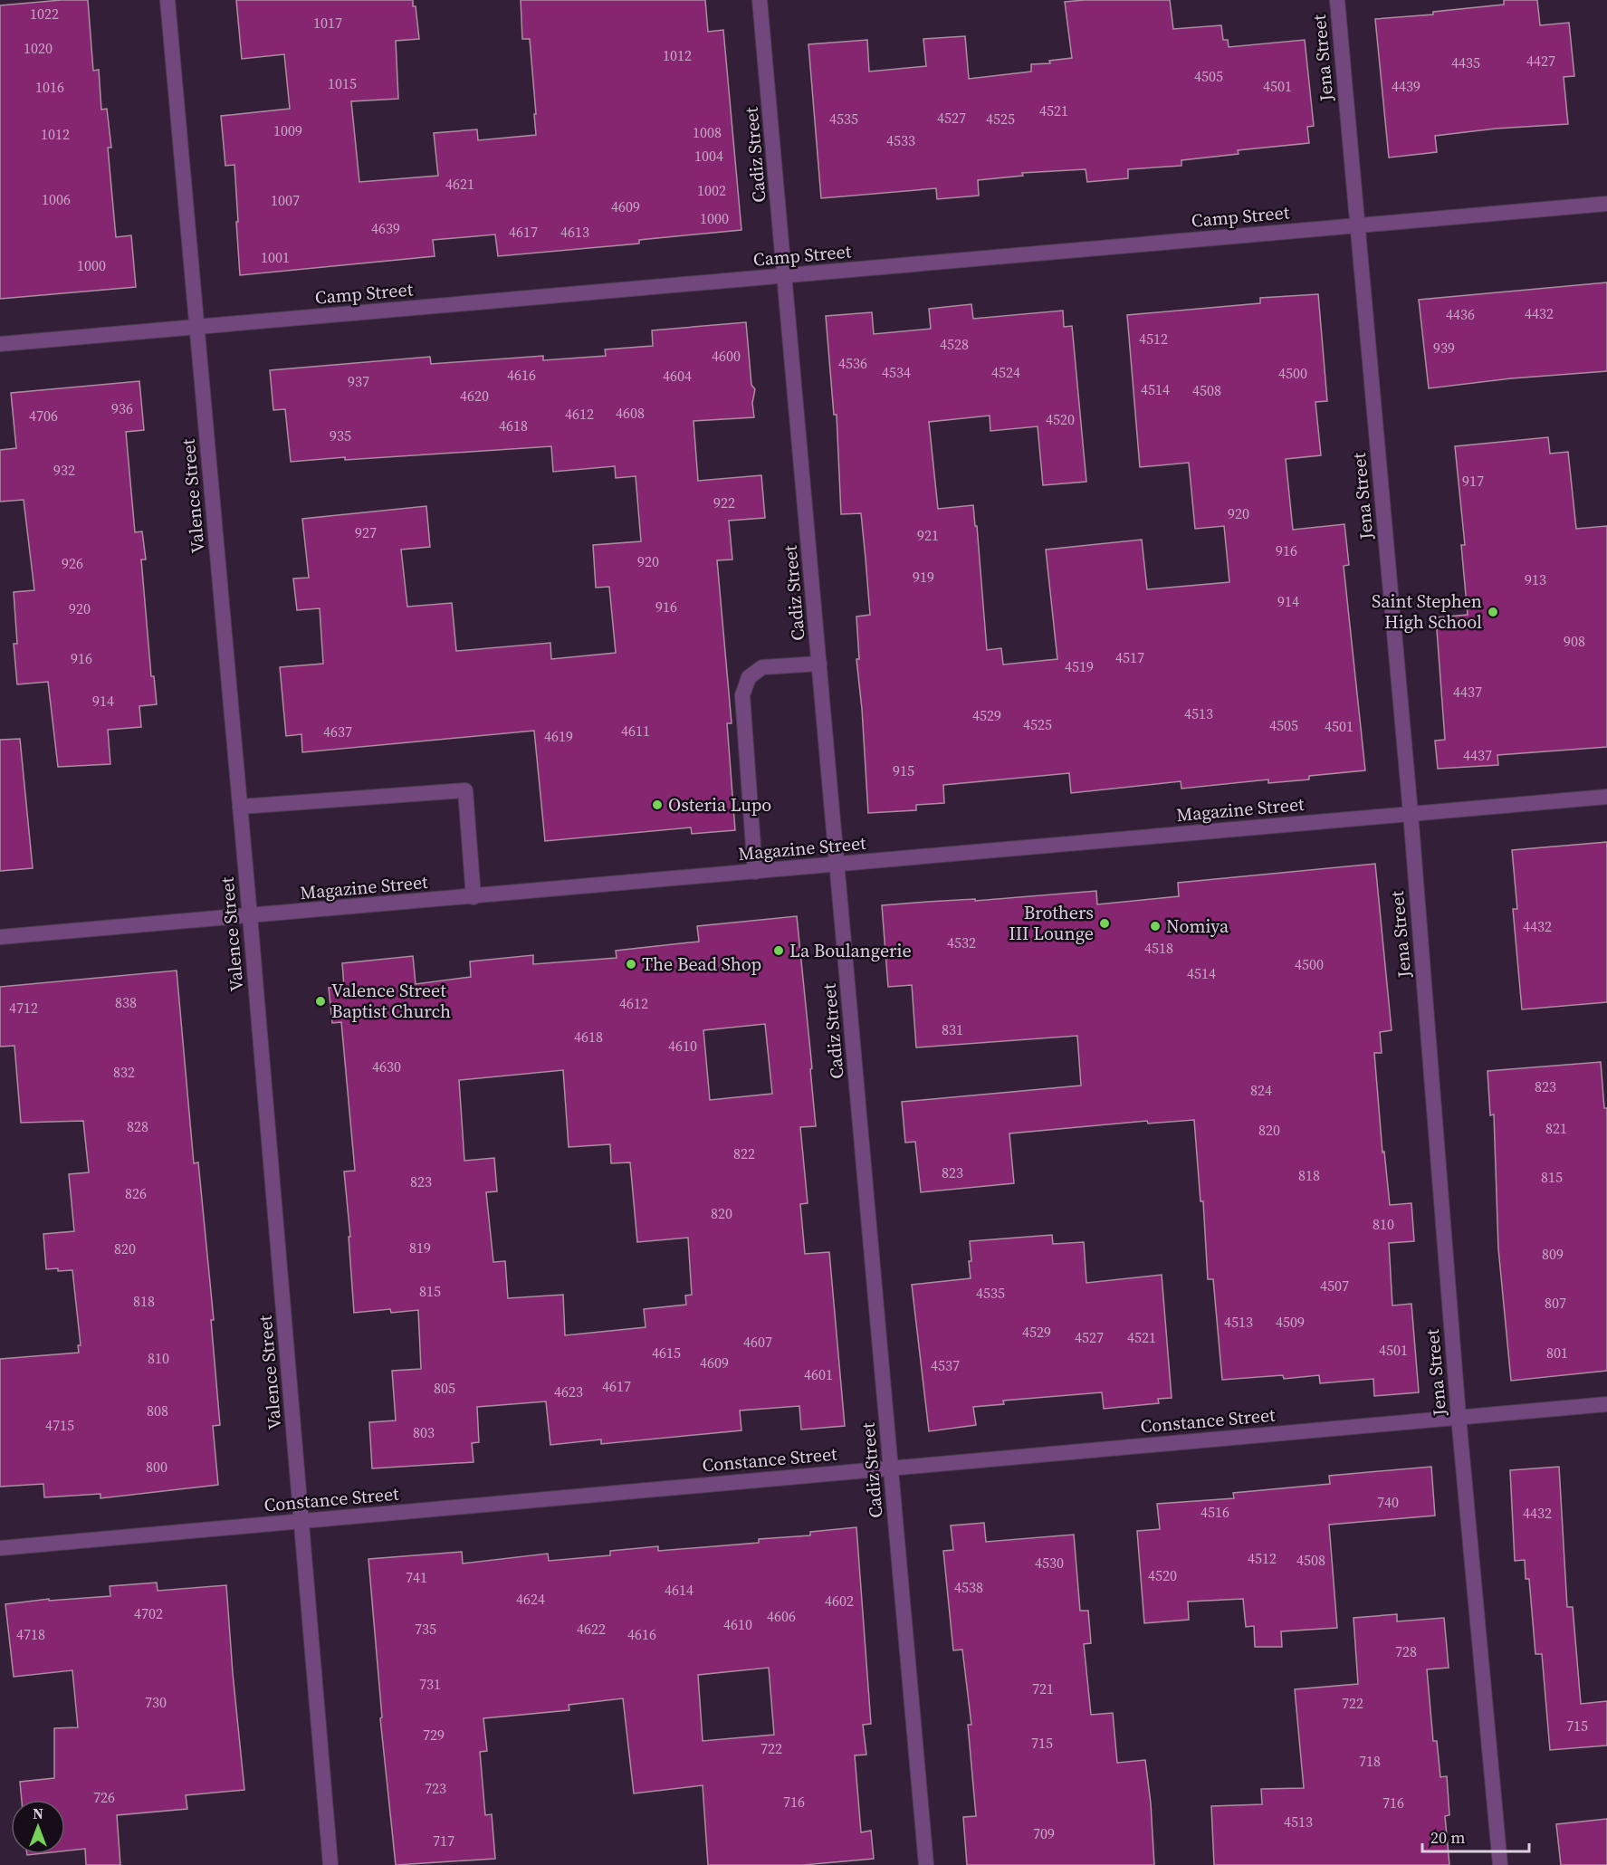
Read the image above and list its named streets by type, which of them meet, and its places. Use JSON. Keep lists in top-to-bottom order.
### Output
{
  "streets": {
    "street": [
      "Jena Street",
      "Cadiz Street",
      "Camp Street",
      "Valence Street",
      "Magazine Street",
      "Constance Street"
    ]
  },
  "crossings": [
    ["Jena Street", "Camp Street"],
    ["Jena Street", "Magazine Street"],
    ["Jena Street", "Constance Street"],
    ["Cadiz Street", "Camp Street"],
    ["Cadiz Street", "Magazine Street"],
    ["Cadiz Street", "Constance Street"],
    ["Camp Street", "Valence Street"],
    ["Valence Street", "Magazine Street"],
    ["Valence Street", "Constance Street"]
  ],
  "places": [
    "Saint Stephen High School",
    "Osteria Lupo",
    "Brothers III Lounge",
    "Nomiya",
    "La Boulangerie",
    "The Bead Shop",
    "Valence Street Baptist Church"
  ],
  "house_numbers": [
    "1022",
    "1017",
    "1020",
    "1012",
    "4427",
    "4435",
    "4505",
    "1015",
    "4501",
    "4439",
    "1016",
    "4521",
    "4527",
    "4535",
    "4525",
    "1009",
    "1008",
    "1012",
    "4533",
    "1004",
    "4621",
    "1002",
    "1006",
    "1007",
    "4609",
    "1000",
    "4639",
    "4617",
    "4613",
    "1001",
    "1000",
    "4432",
    "4436",
    "4512",
    "4528",
    "939",
    "4600",
    "4536",
    "4534",
    "4524",
    "4500",
    "4616",
    "4604",
    "937",
    "4514",
    "4508",
    "4620",
    "936",
    "4608",
    "4612",
    "4706",
    "4520",
    "4618",
    "935",
    "932",
    "917",
    "922",
    "920",
    "927",
    "921",
    "916",
    "920",
    "926",
    "919",
    "913",
    "914",
    "916",
    "920",
    "908",
    "4517",
    "916",
    "4519",
    "4437",
    "914",
    "4513",
    "4529",
    "4525",
    "4505",
    "4501",
    "4611",
    "4637",
    "4619",
    "4437",
    "915",
    "4432",
    "4532",
    "4518",
    "4500",
    "4514",
    "838",
    "4612",
    "4712",
    "831",
    "4618",
    "4610",
    "4630",
    "832",
    "823",
    "824",
    "828",
    "821",
    "820",
    "822",
    "823",
    "818",
    "815",
    "823",
    "826",
    "820",
    "810",
    "819",
    "820",
    "809",
    "4507",
    "815",
    "4535",
    "818",
    "807",
    "4513",
    "4509",
    "4529",
    "4527",
    "4521",
    "4607",
    "4501",
    "4615",
    "801",
    "810",
    "4609",
    "4537",
    "4601",
    "4617",
    "805",
    "4623",
    "808",
    "4715",
    "803",
    "800",
    "740",
    "4516",
    "4432",
    "4512",
    "4508",
    "4530",
    "4520",
    "741",
    "4538",
    "4614",
    "4624",
    "4602",
    "4702",
    "4606",
    "4610",
    "735",
    "4622",
    "4718",
    "4616",
    "728",
    "731",
    "721",
    "730",
    "722",
    "715",
    "729",
    "715",
    "722",
    "718",
    "723",
    "726",
    "716",
    "716",
    "4513",
    "709",
    "717"
  ],
  "scale_bar": "20 m",
  "north": "top"
}
